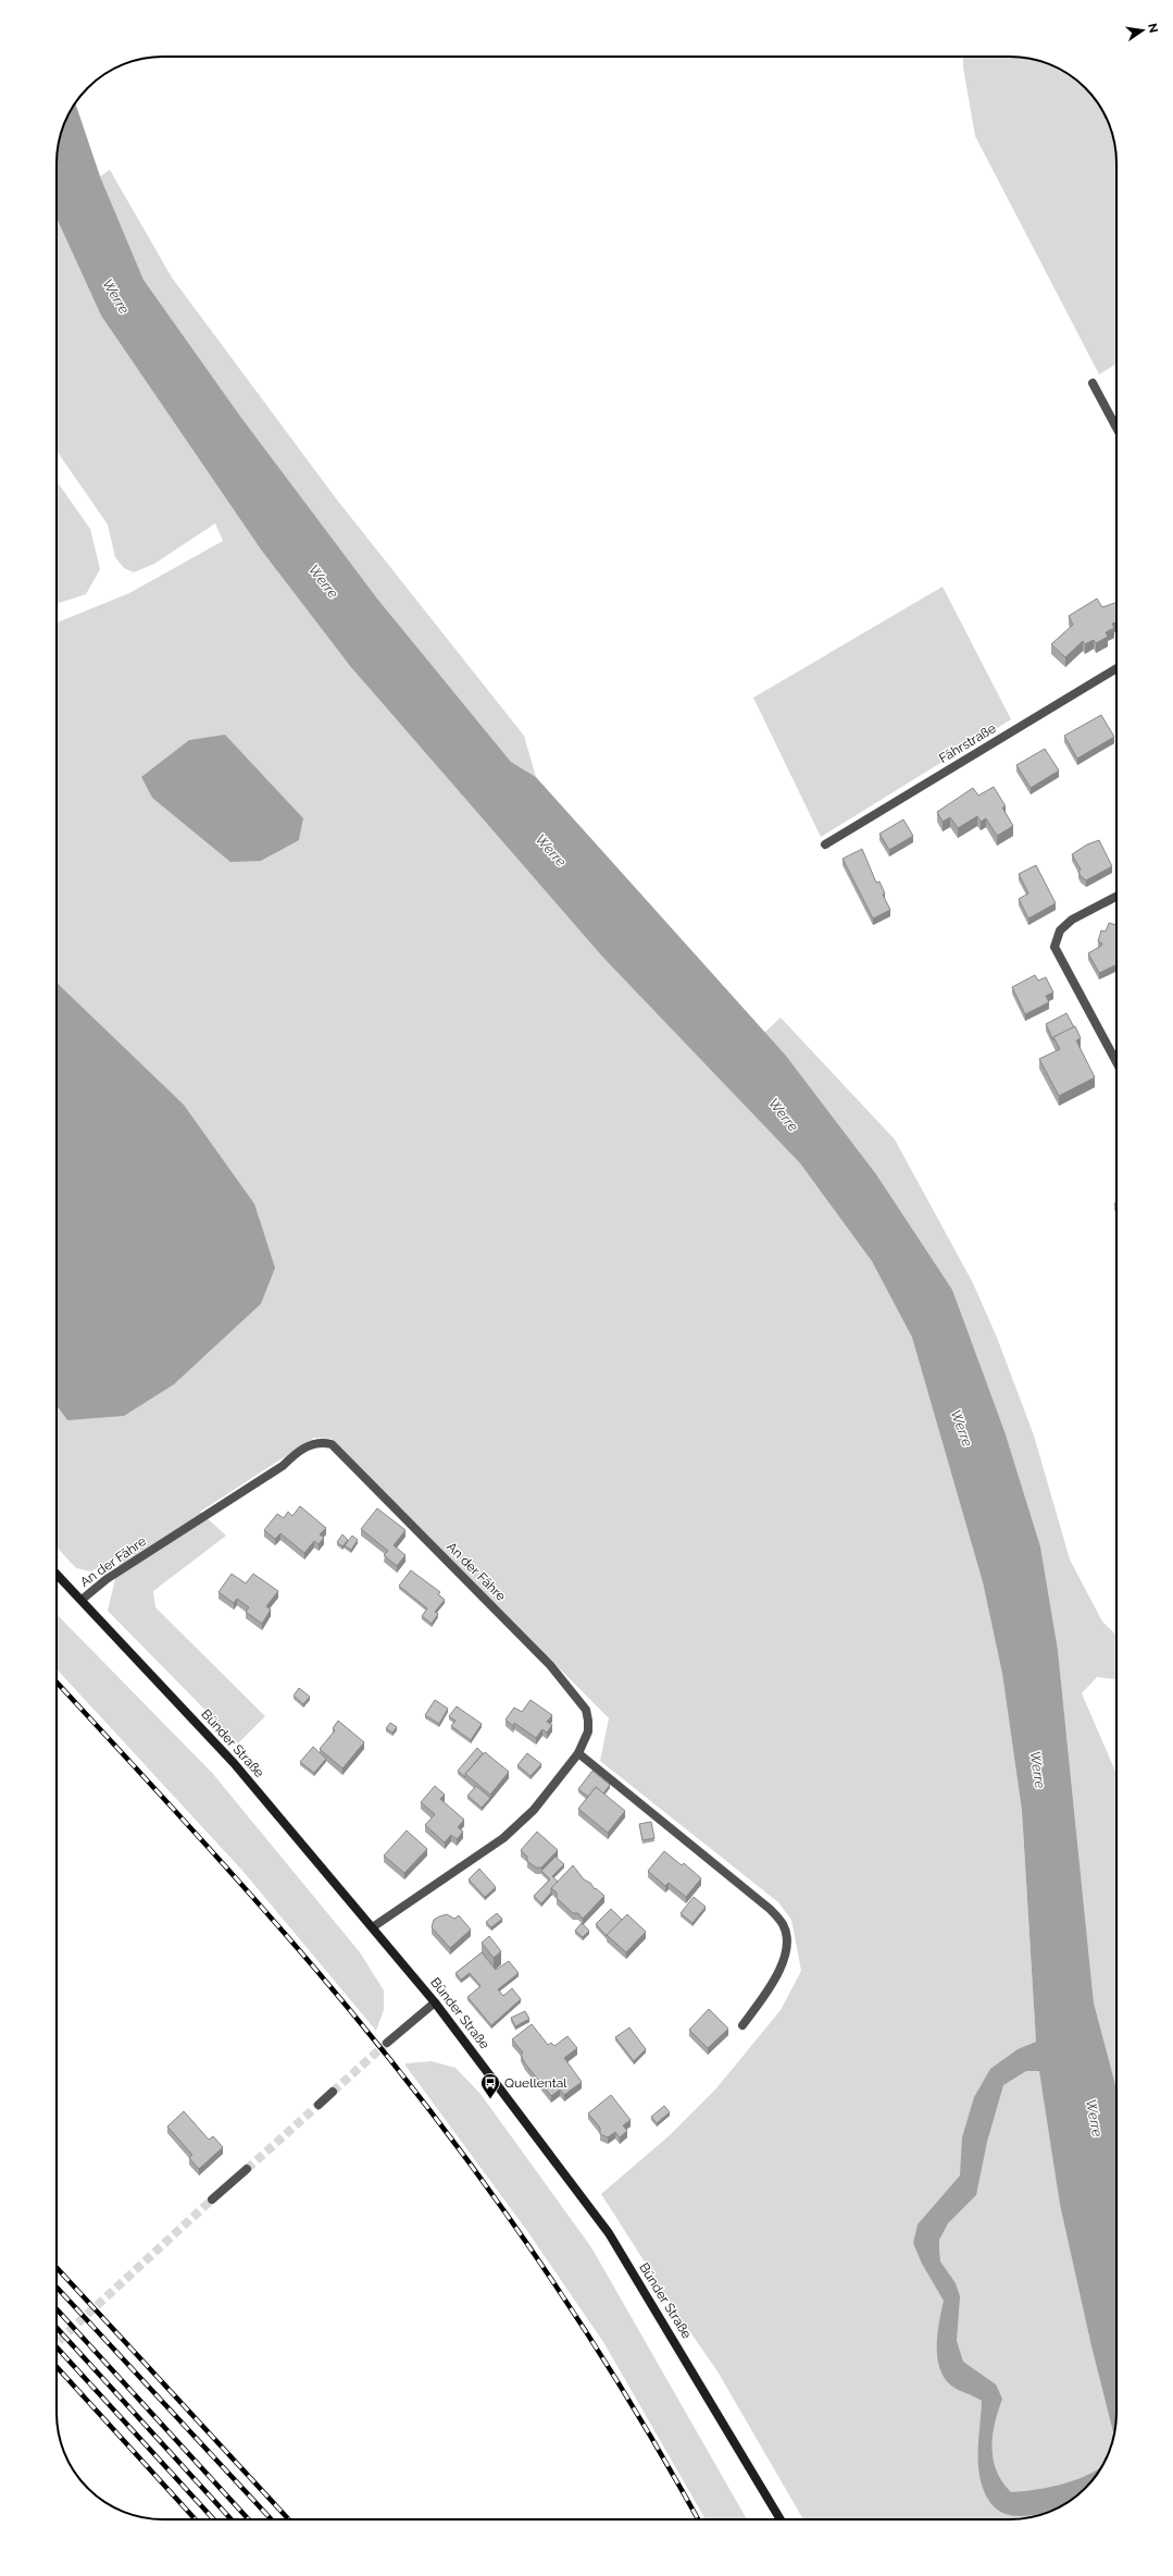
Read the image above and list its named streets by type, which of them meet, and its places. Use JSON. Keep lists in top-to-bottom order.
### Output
{
  "streets": {
    "main road": ["Bünder Straße"],
    "street": ["Fährstraße", "An der Fähre"]
  },
  "crossings": [
    ["An der Fähre", "Bünder Straße"]
  ],
  "water": ["Werre"],
  "places": {
    "bus stop": ["Quellental"]
  },
  "north": "right"
}
